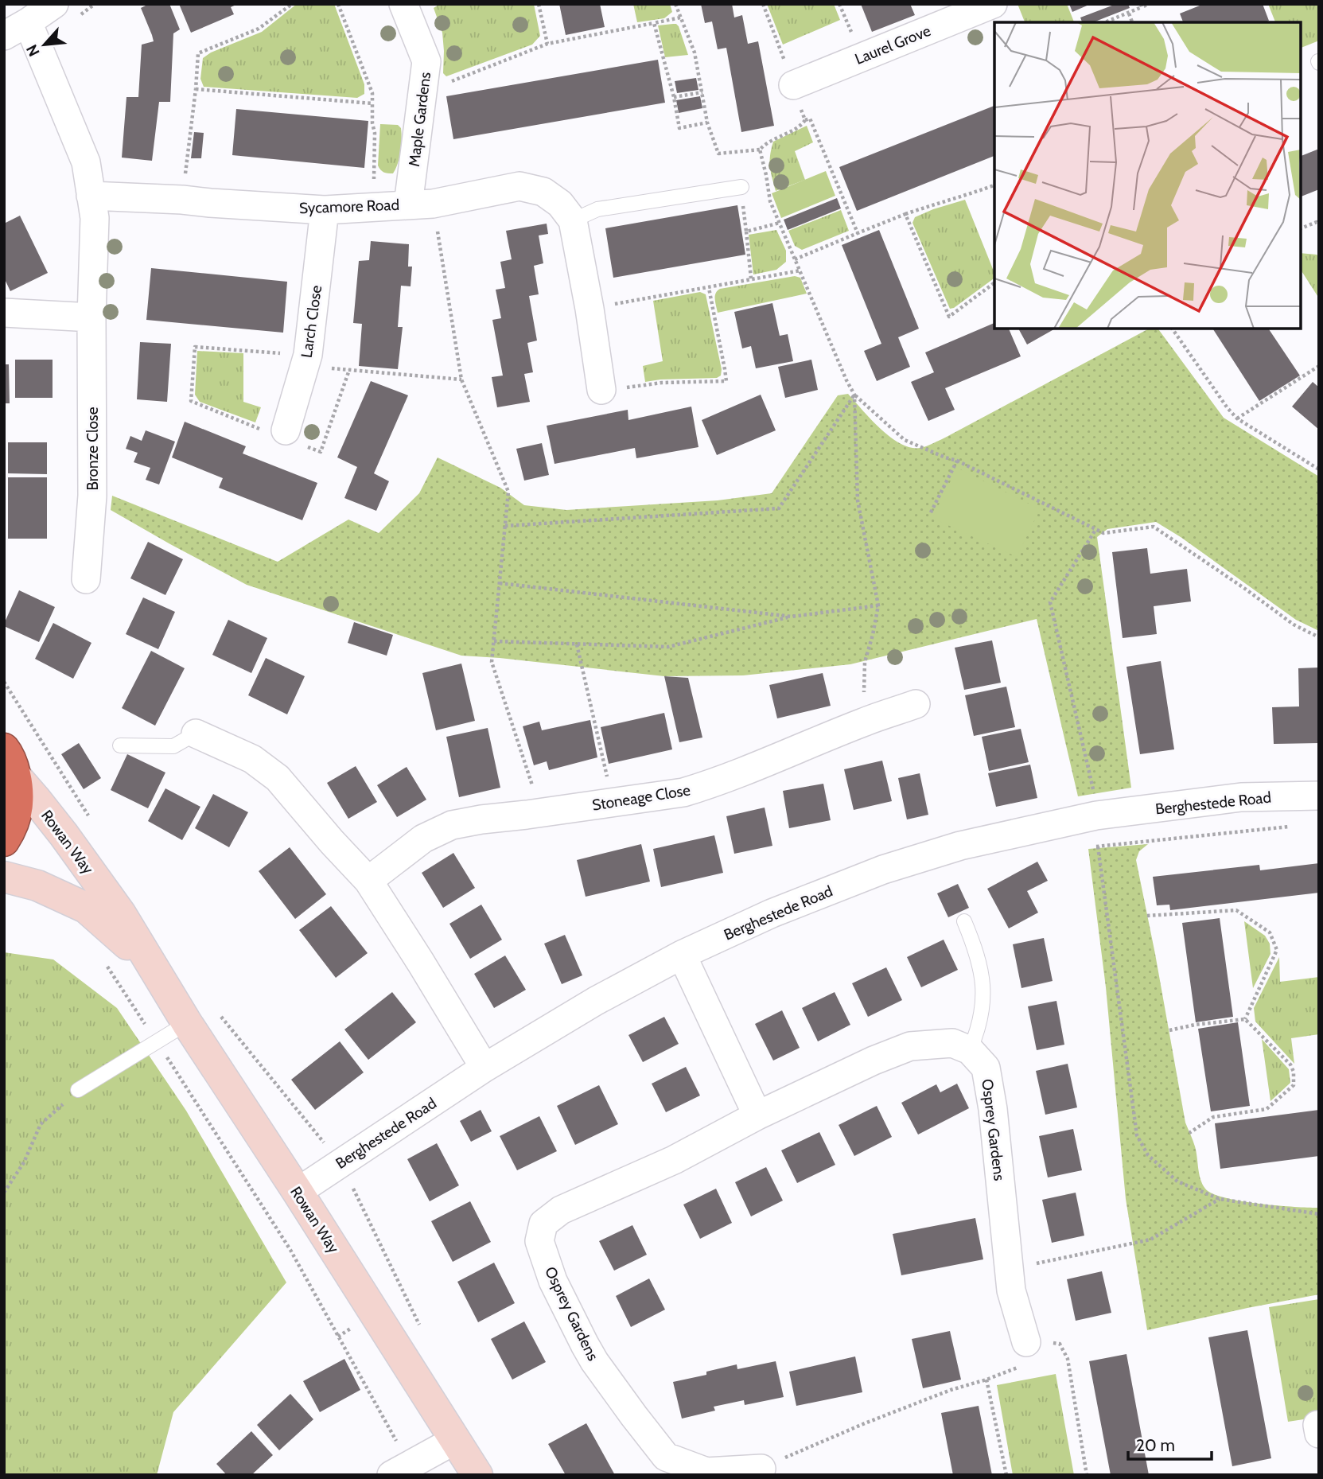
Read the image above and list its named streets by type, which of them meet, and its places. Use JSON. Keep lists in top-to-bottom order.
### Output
{
  "streets": {
    "street": [
      "Laurel Grove",
      "Maple Gardens",
      "Sycamore Road",
      "Larch Close",
      "Bronze Close",
      "Stoneage Close",
      "Berghestede Road",
      "Rowan Way",
      "Osprey Gardens"
    ]
  },
  "crossings": [
    ["Maple Gardens", "Sycamore Road"],
    ["Sycamore Road", "Larch Close"],
    ["Sycamore Road", "Bronze Close"],
    ["Berghestede Road", "Rowan Way"]
  ],
  "scale_bar": "20 m",
  "north": "bottom left"
}
